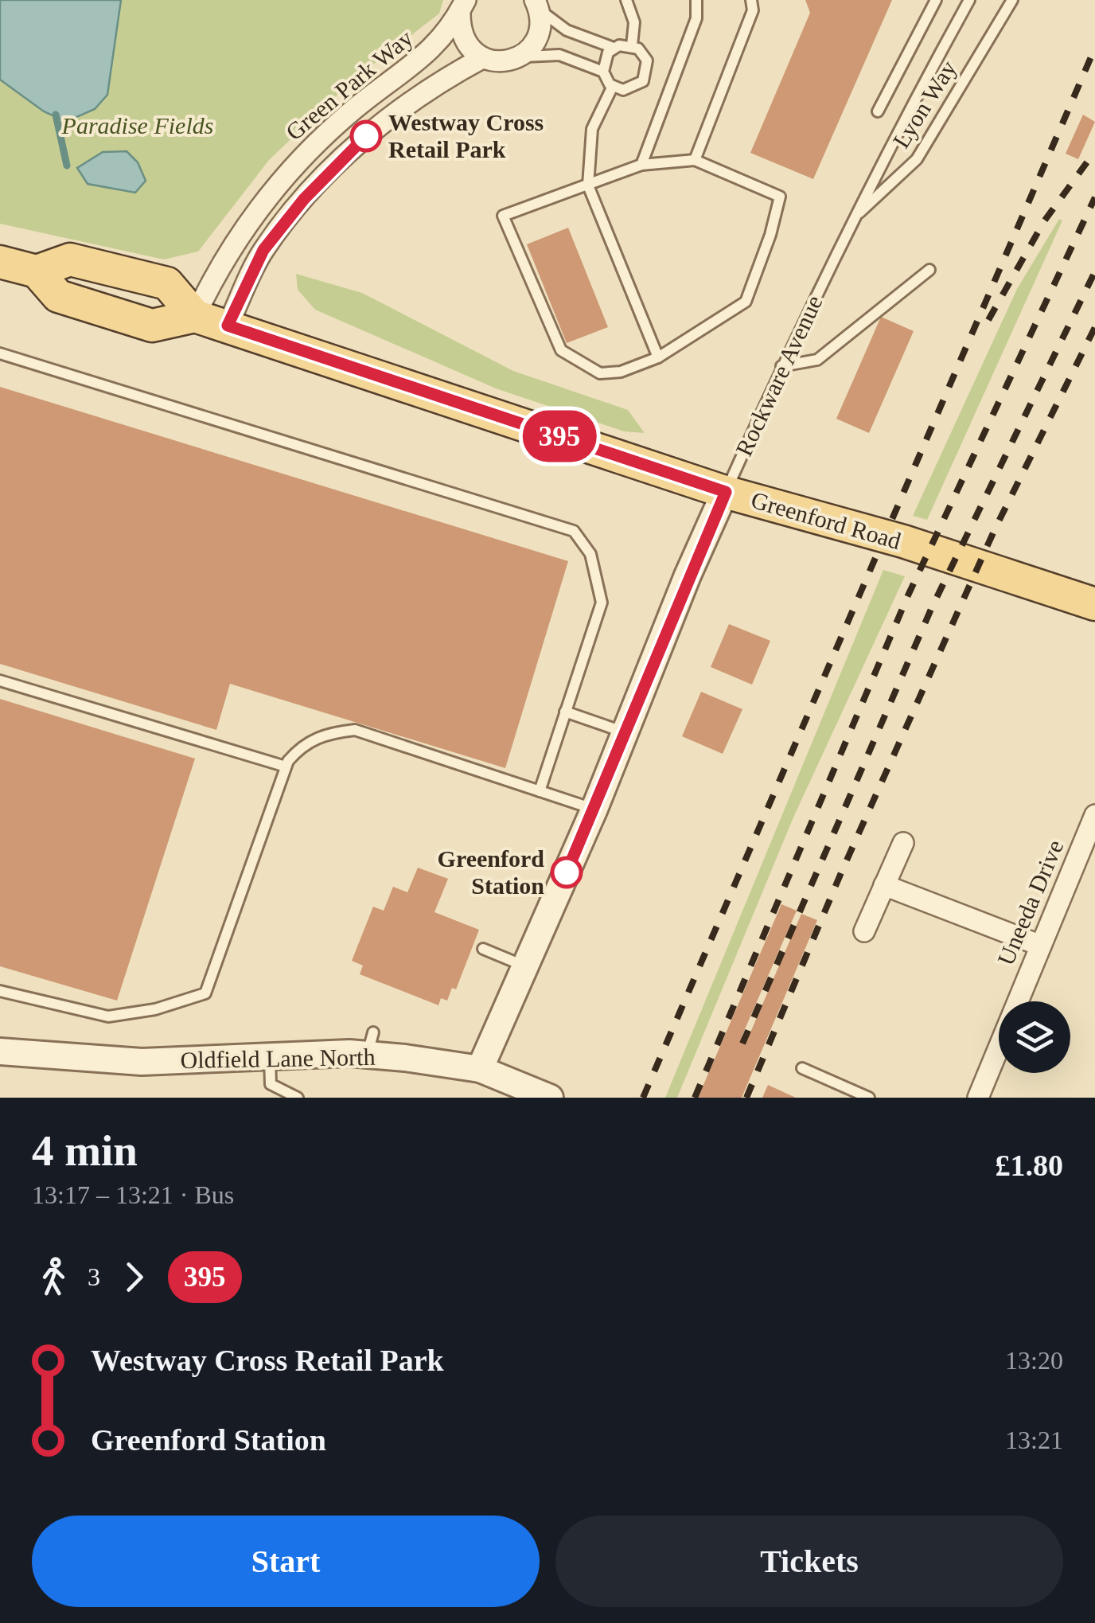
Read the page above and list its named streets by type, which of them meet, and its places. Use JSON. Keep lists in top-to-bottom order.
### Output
{
  "streets": {
    "main road": ["Greenford Road"],
    "street": [
      "Green Park Way",
      "Rockware Avenue",
      "Uneeda Drive",
      "Oldfield Lane North"
    ],
    "lane": ["Lyon Way"]
  },
  "crossings": [
    ["Green Park Way", "Greenford Road"],
    ["Lyon Way", "Rockware Avenue"],
    ["Rockware Avenue", "Greenford Road"],
    ["Rockware Avenue", "Oldfield Lane North"]
  ],
  "parks": ["Paradise Fields"],
  "places": ["Westway Cross Retail Park", "Greenford Station"],
  "lines": ["bus line 395"],
  "page": {
    "on_map": "395",
    "heading": ["4 min", "13:17 – 13:21 · Bus", "£1.80"],
    "legs": ["3", "395"],
    "list": [
      {
        "name": "Westway Cross Retail Park",
        "value": "13:20"
      },
      {
        "name": "Greenford Station",
        "value": "13:21"
      }
    ],
    "buttons": ["Start", "Tickets"]
  }
}
